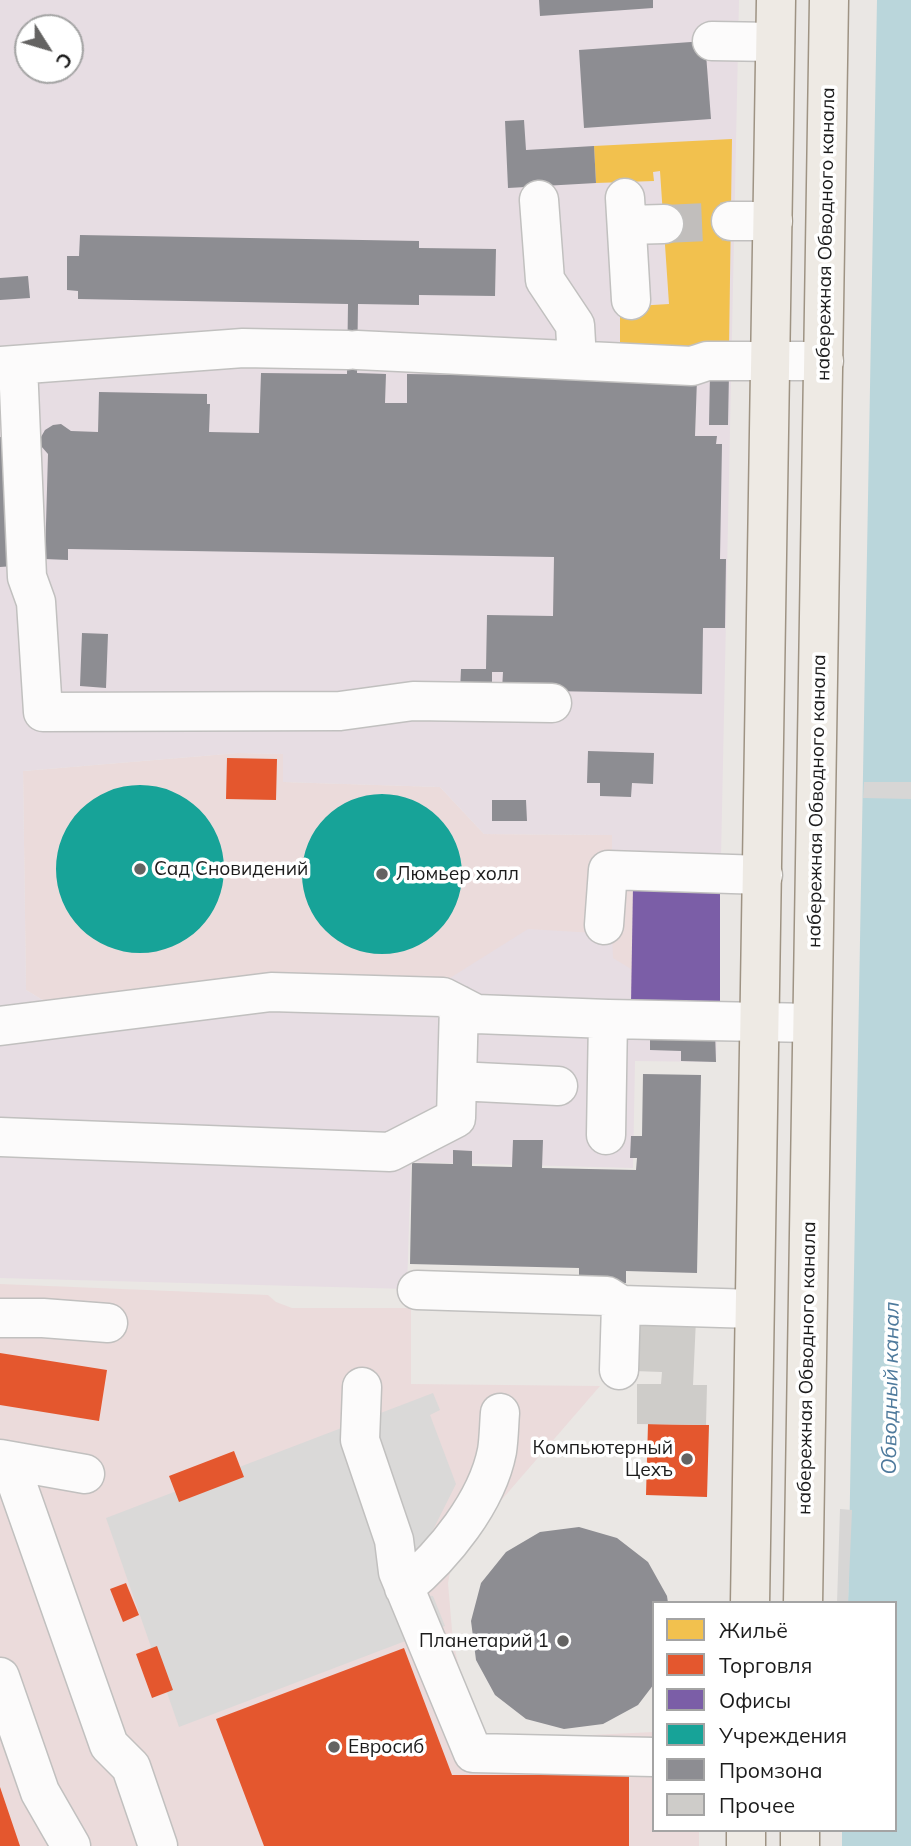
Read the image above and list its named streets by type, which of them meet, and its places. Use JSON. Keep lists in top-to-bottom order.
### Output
{
  "streets": {
    "main road": ["набережная Обводного канала"]
  },
  "water": ["Обводный канал"],
  "places": [
    "Сад Сновидений",
    "Люмьер холл",
    "Компьютерный Цехъ",
    "Планетарий 1",
    "Евросиб"
  ],
  "legend": [
    "Жильё",
    "Торговля",
    "Офисы",
    "Учреждения",
    "Промзона",
    "Прочее"
  ],
  "north": "bottom right"
}
